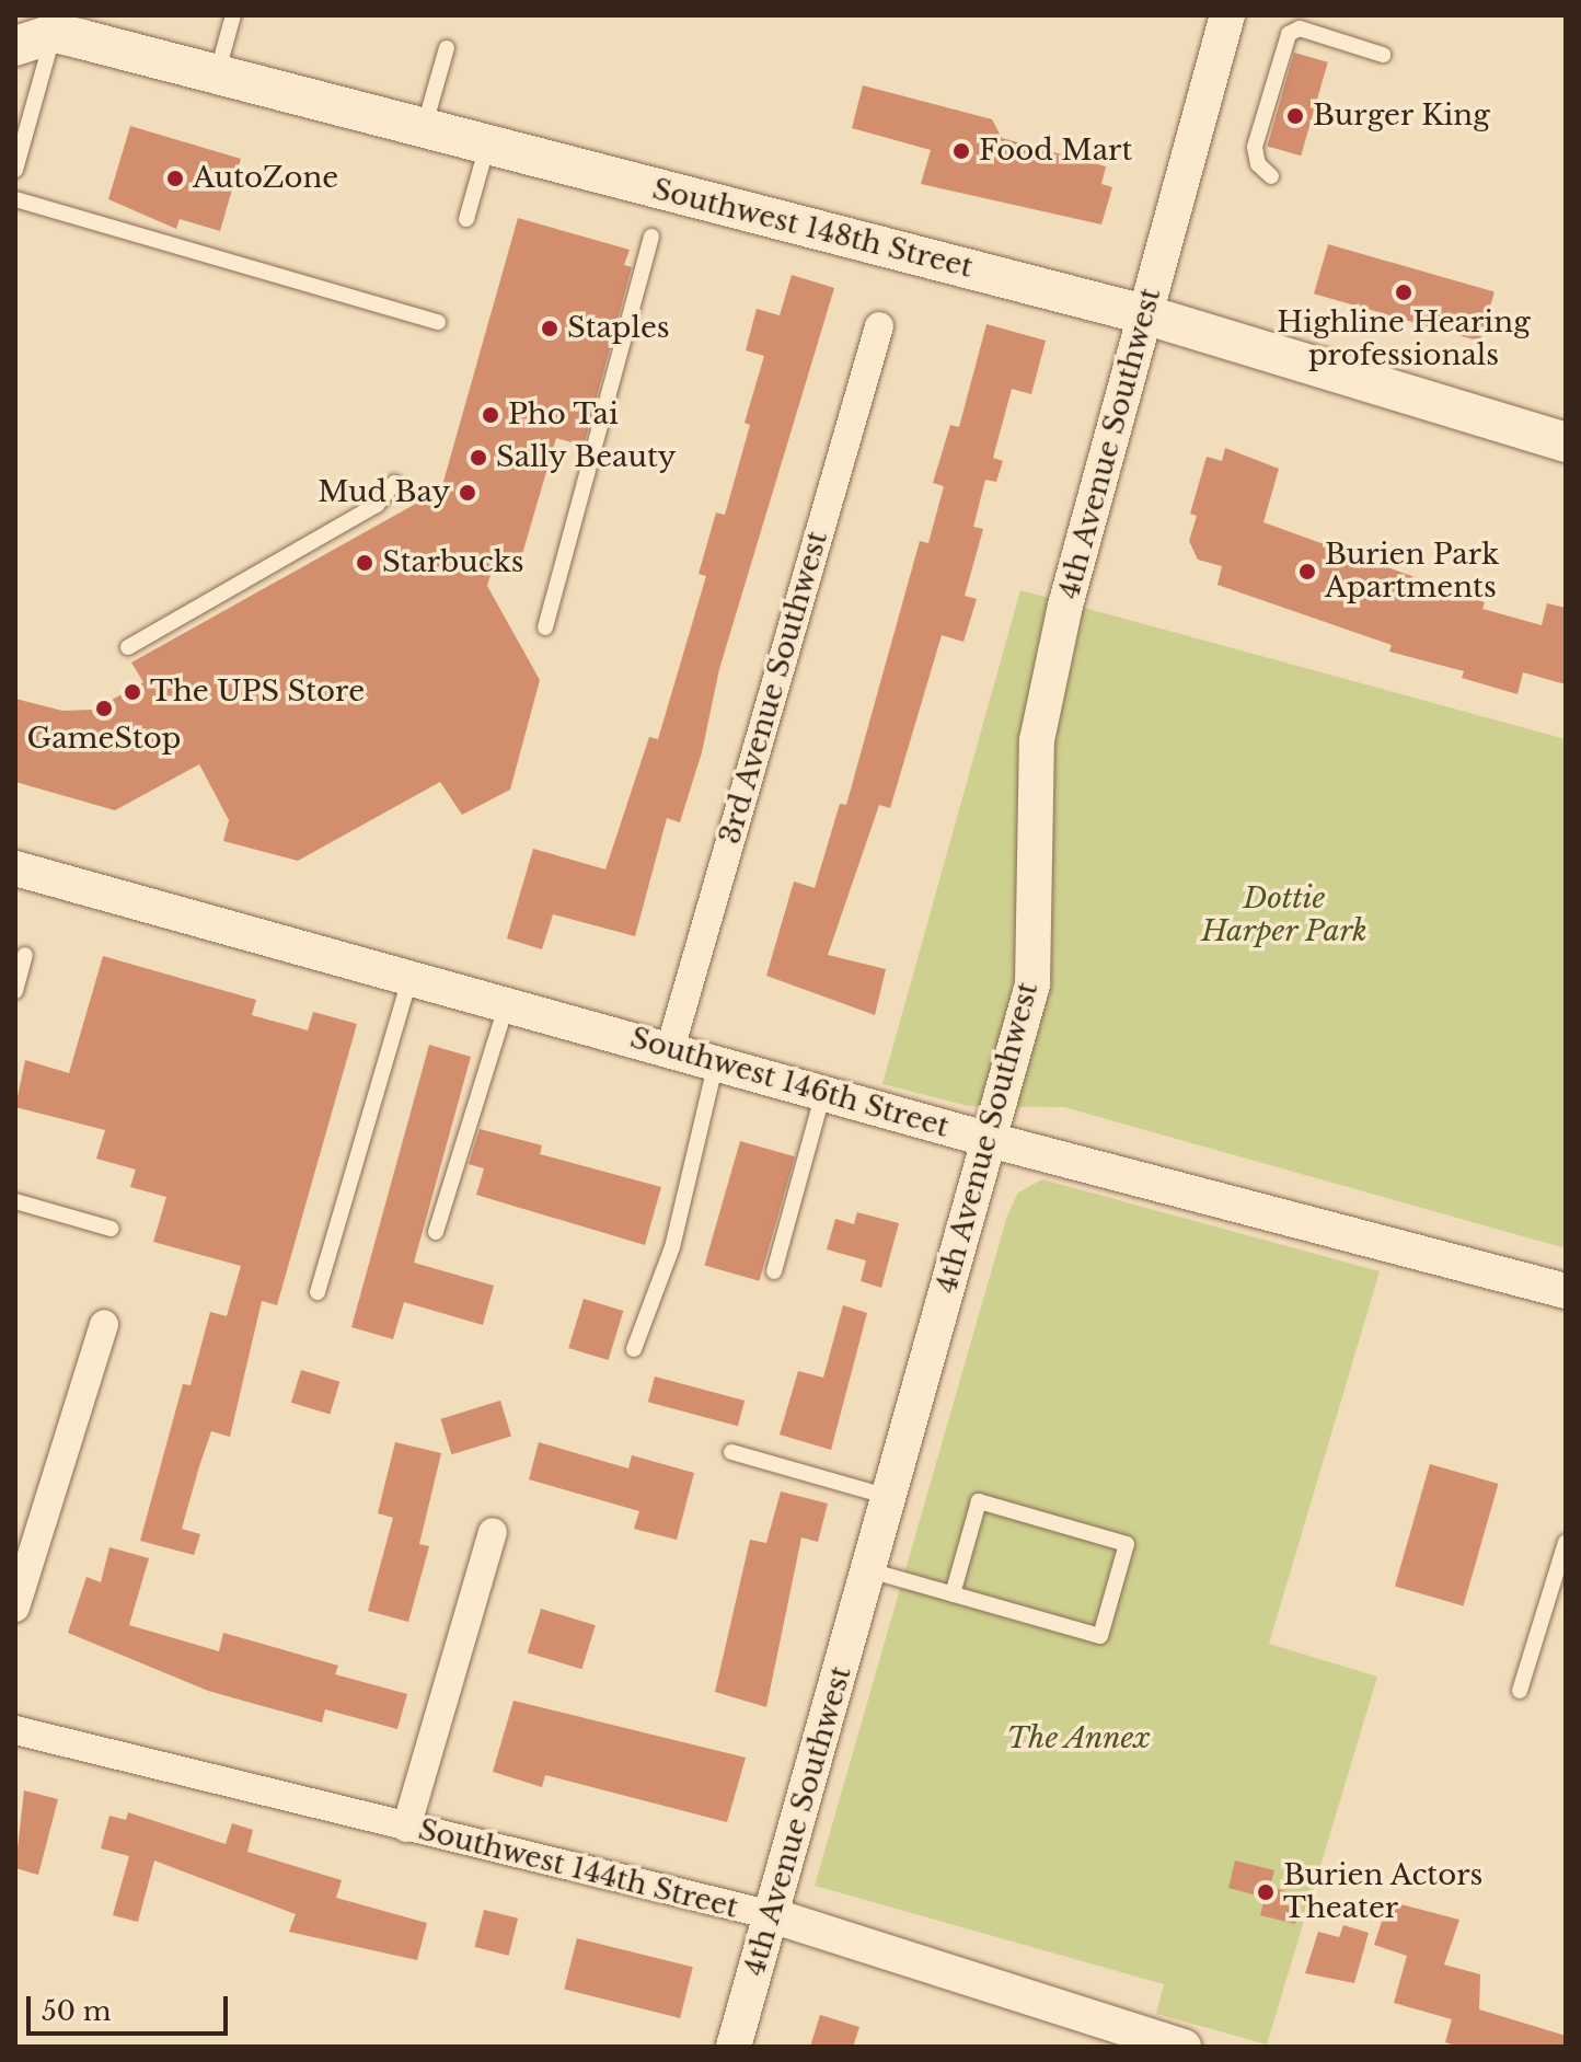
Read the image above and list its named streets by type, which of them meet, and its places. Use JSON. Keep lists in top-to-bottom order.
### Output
{
  "streets": {
    "main road": ["Southwest 148th Street"],
    "street": [
      "4th Avenue Southwest",
      "3rd Avenue Southwest",
      "Southwest 146th Street",
      "Southwest 144th Street"
    ]
  },
  "crossings": [
    ["Southwest 148th Street", "4th Avenue Southwest"],
    ["4th Avenue Southwest", "Southwest 146th Street"],
    ["4th Avenue Southwest", "Southwest 144th Street"],
    ["3rd Avenue Southwest", "Southwest 146th Street"]
  ],
  "parks": ["Dottie Harper Park", "The Annex"],
  "places": [
    "Burger King",
    "Food Mart",
    "AutoZone",
    "Highline Hearing professionals",
    "Staples",
    "Pho Tai",
    "Sally Beauty",
    "Mud Bay",
    "Starbucks",
    "Burien Park Apartments",
    "The UPS Store",
    "GameStop",
    "Burien Actors Theater"
  ],
  "scale_bar": "50 m"
}
